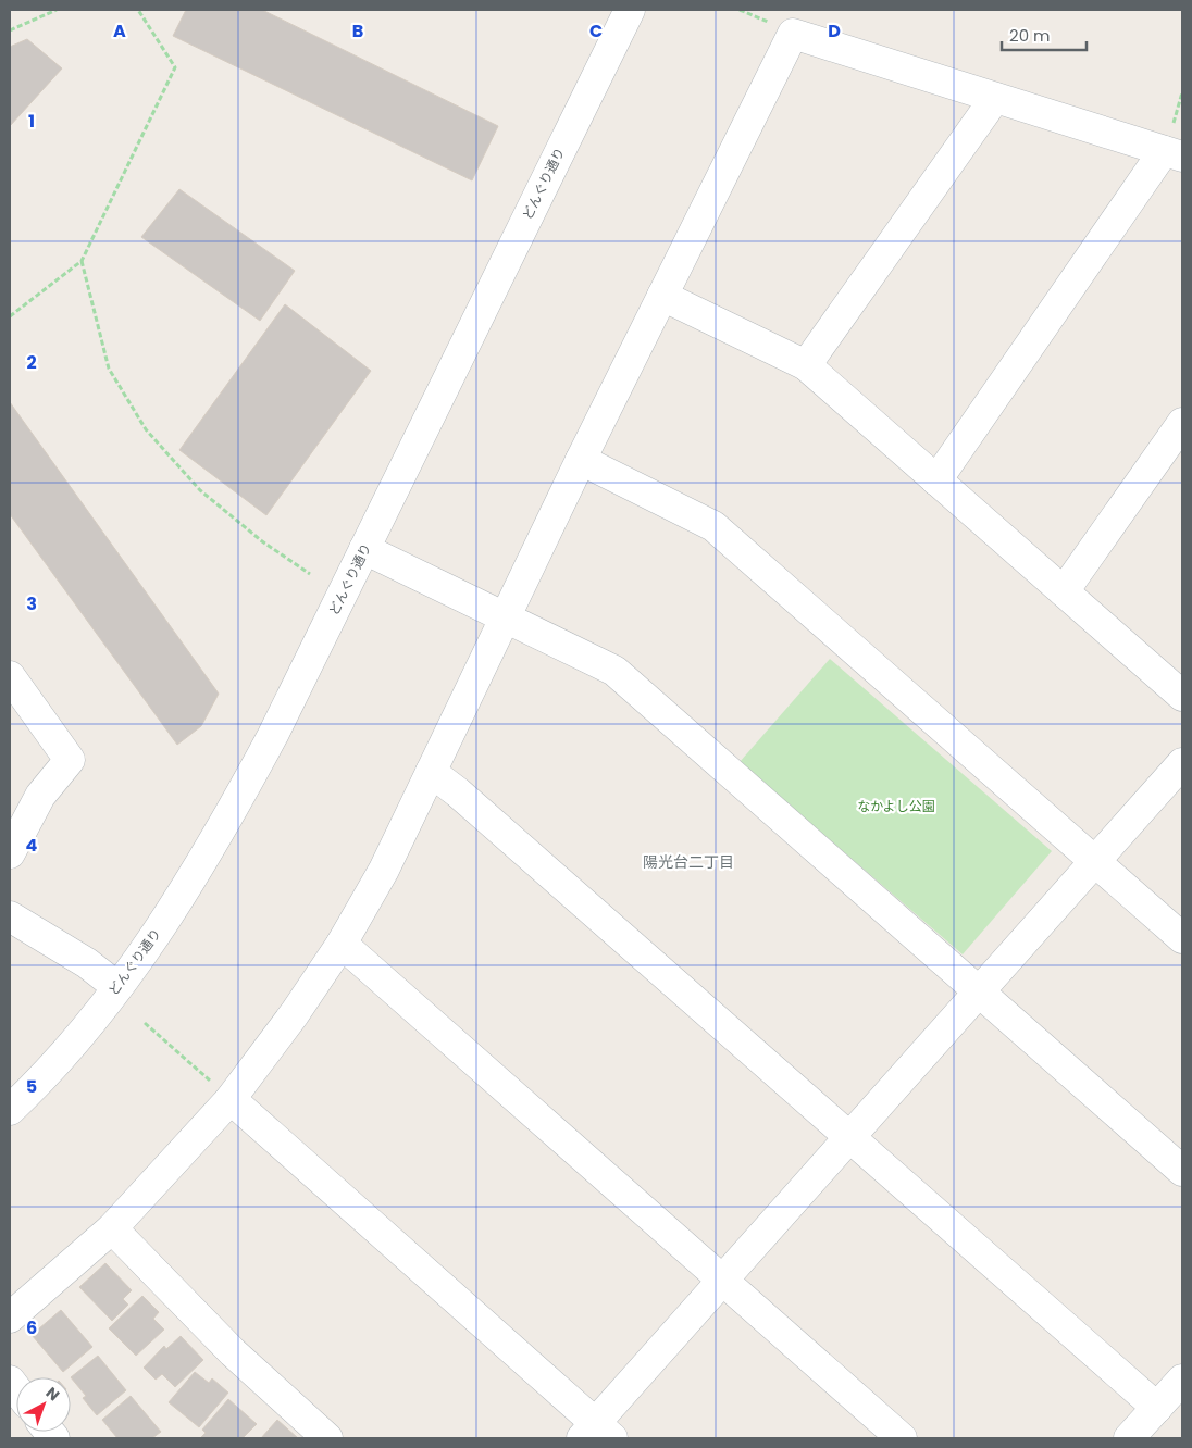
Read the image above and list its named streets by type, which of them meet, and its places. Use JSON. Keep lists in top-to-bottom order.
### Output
{
  "streets": {
    "street": ["どんぐり通り"]
  },
  "districts": ["陽光台二丁目"],
  "parks": ["なかよし公園"],
  "scale_bar": "20 m",
  "north": "top right",
  "grid": {
    "columns": [
      "A",
      "B",
      "C",
      "D"
    ],
    "rows": [
      "1",
      "2",
      "3",
      "4",
      "5",
      "6"
    ]
  }
}
